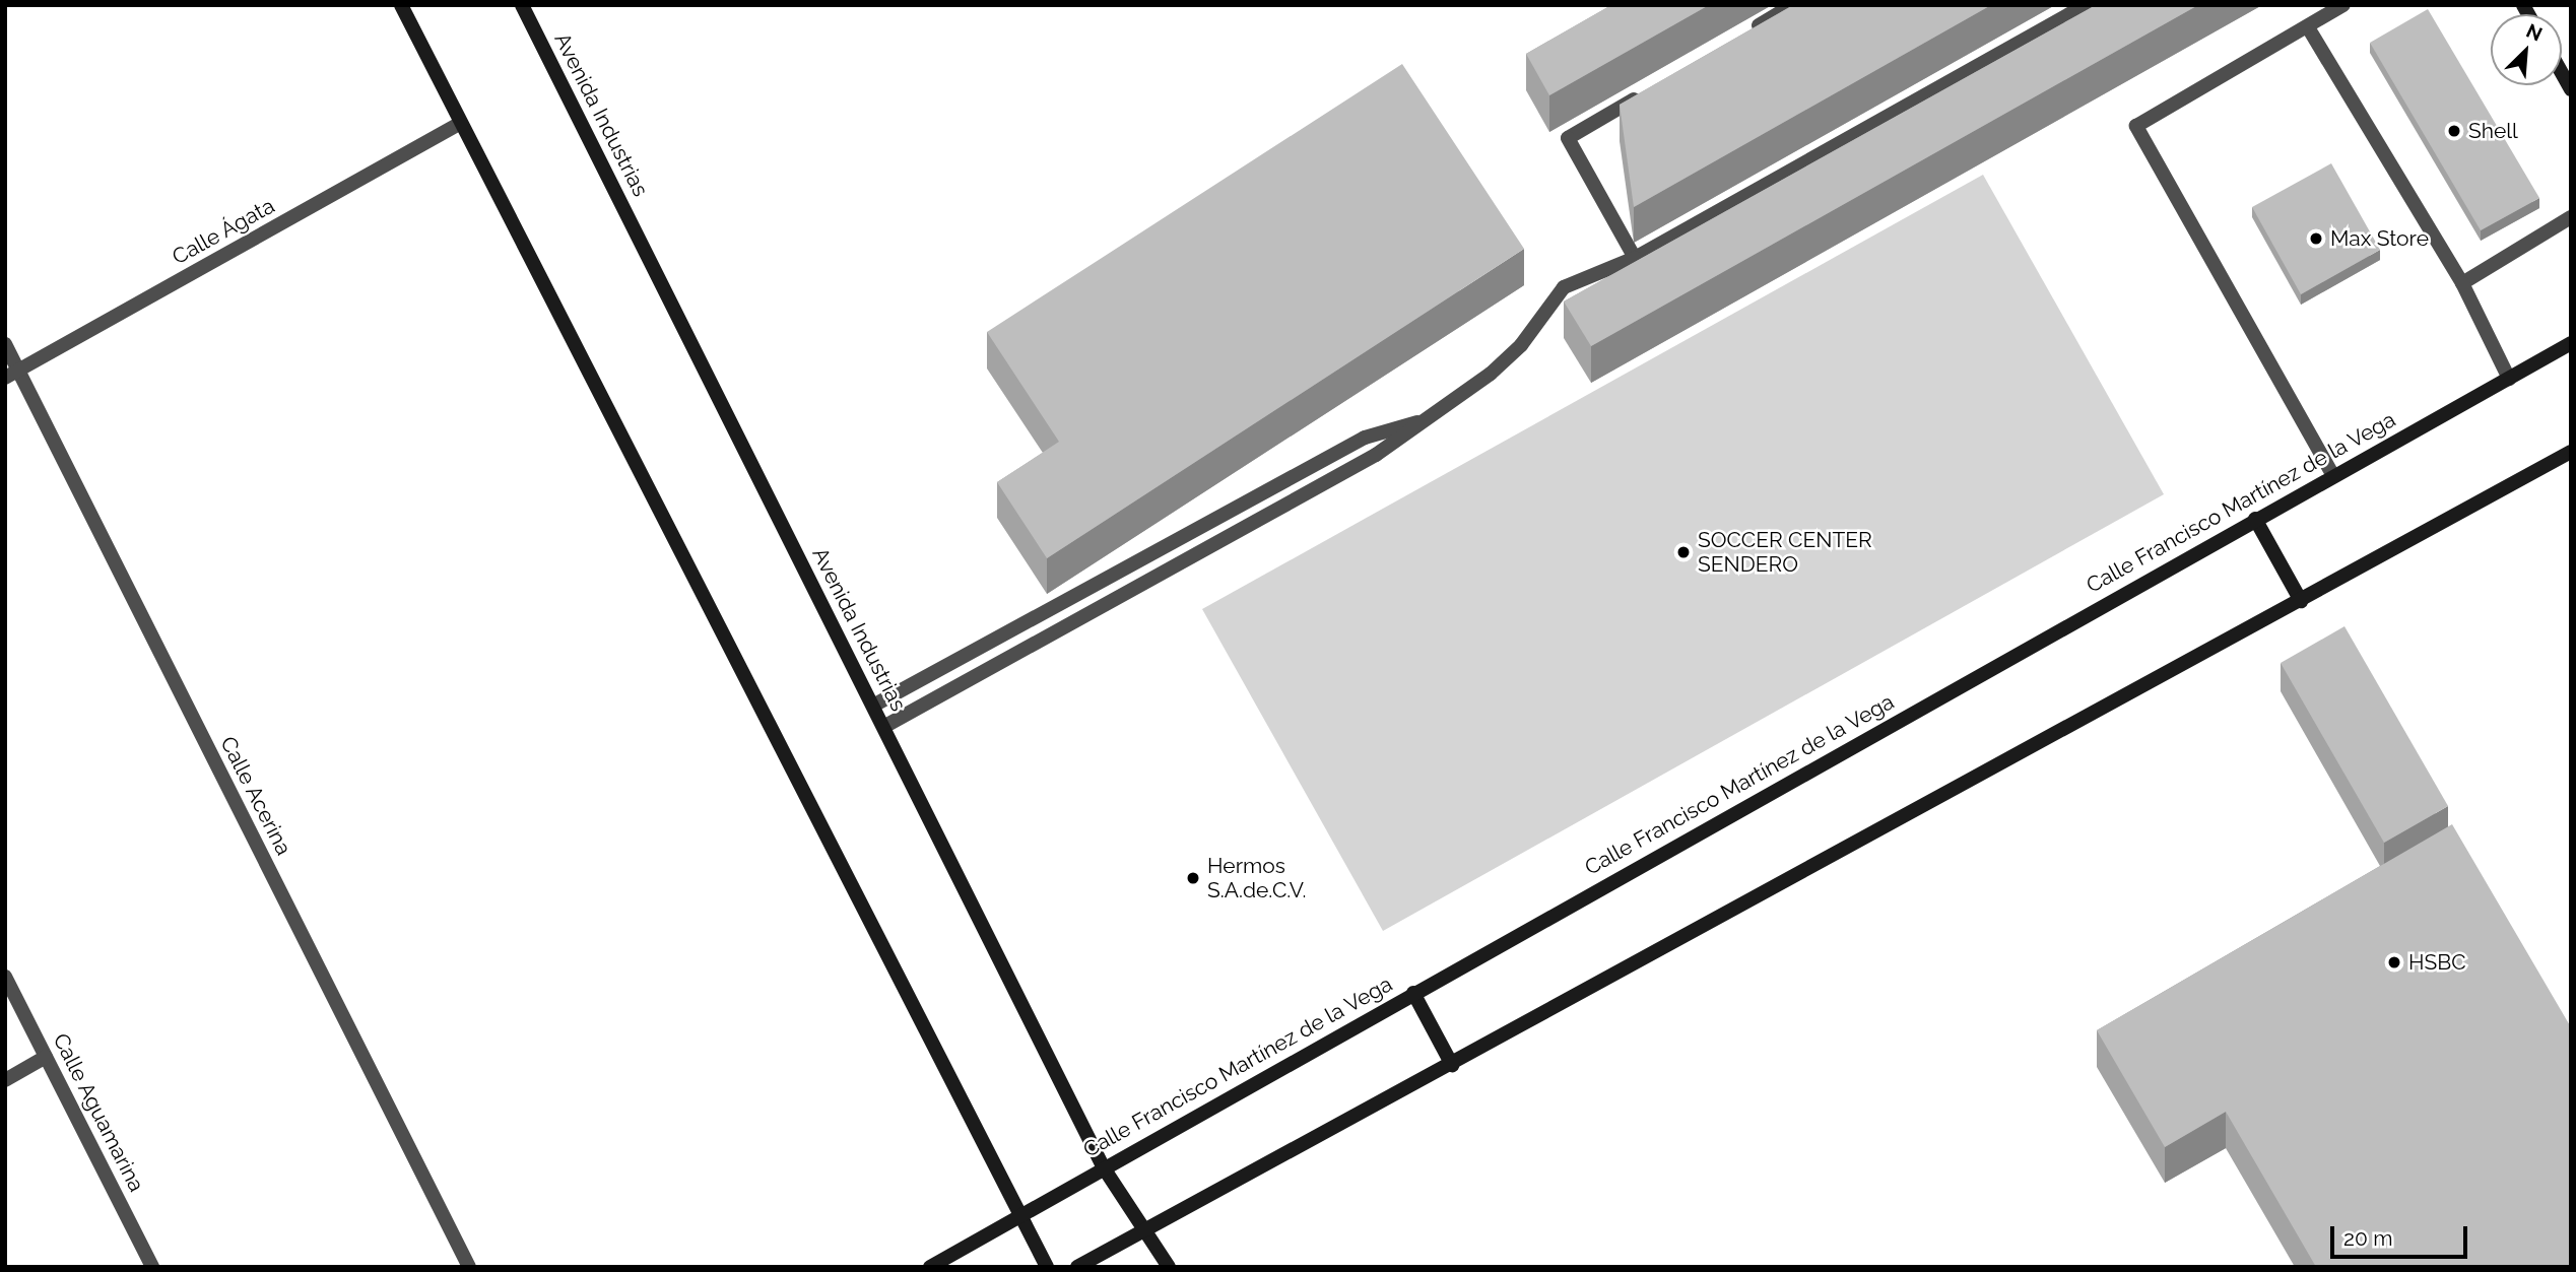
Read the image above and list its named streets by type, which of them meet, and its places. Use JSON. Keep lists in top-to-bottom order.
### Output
{
  "streets": {
    "main road": ["Avenida Industrias", "Calle Francisco Martínez de la Vega"],
    "street": ["Calle Ágata", "Calle Acerina", "Calle Aguamarina"]
  },
  "crossings": [
    ["Avenida Industrias", "Calle Francisco Martínez de la Vega"],
    ["Calle Ágata", "Calle Acerina"]
  ],
  "places": [
    "Shell",
    "Max Store",
    "SOCCER CENTER SENDERO",
    "Hermos S.A.de.C.V.",
    "HSBC"
  ],
  "scale_bar": "20 m",
  "north": "top right"
}
